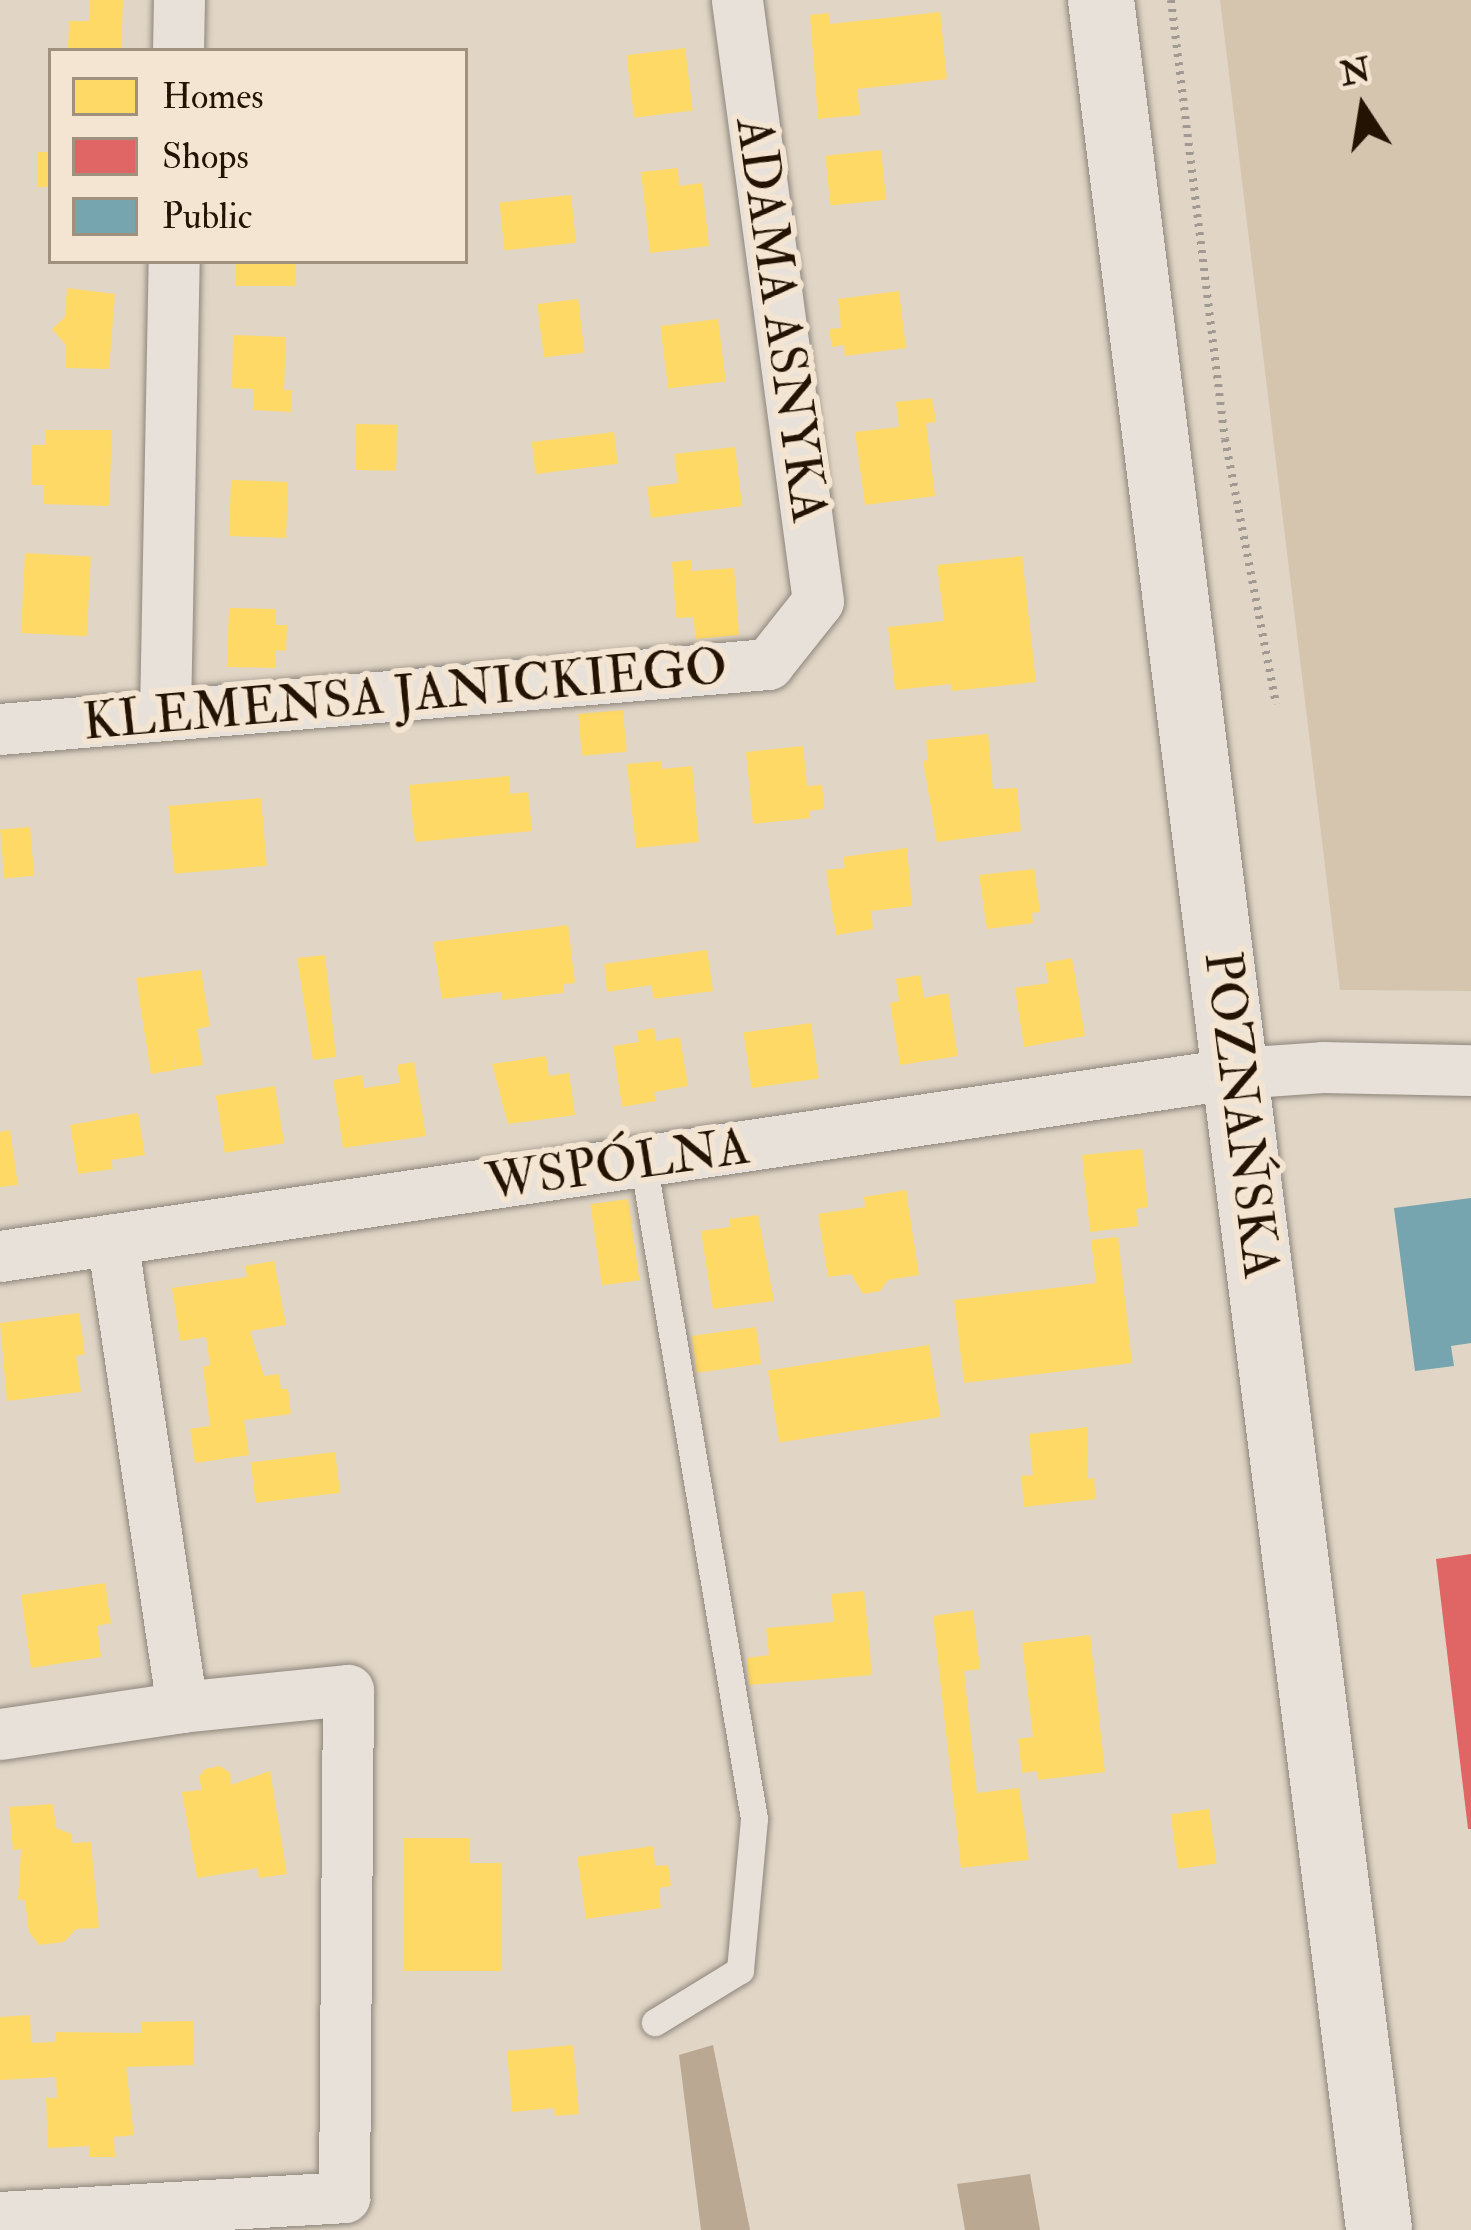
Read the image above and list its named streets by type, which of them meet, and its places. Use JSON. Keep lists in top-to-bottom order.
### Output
{
  "streets": {
    "main road": ["POZNAŃSKA"],
    "street": ["ADAMA ASNYKA", "KLEMENSA JANICKIEGO", "WSPÓLNA"]
  },
  "crossings": [
    ["ADAMA ASNYKA", "KLEMENSA JANICKIEGO"],
    ["POZNAŃSKA", "WSPÓLNA"]
  ],
  "legend": ["Homes", "Shops", "Public"],
  "north": "top"
}
